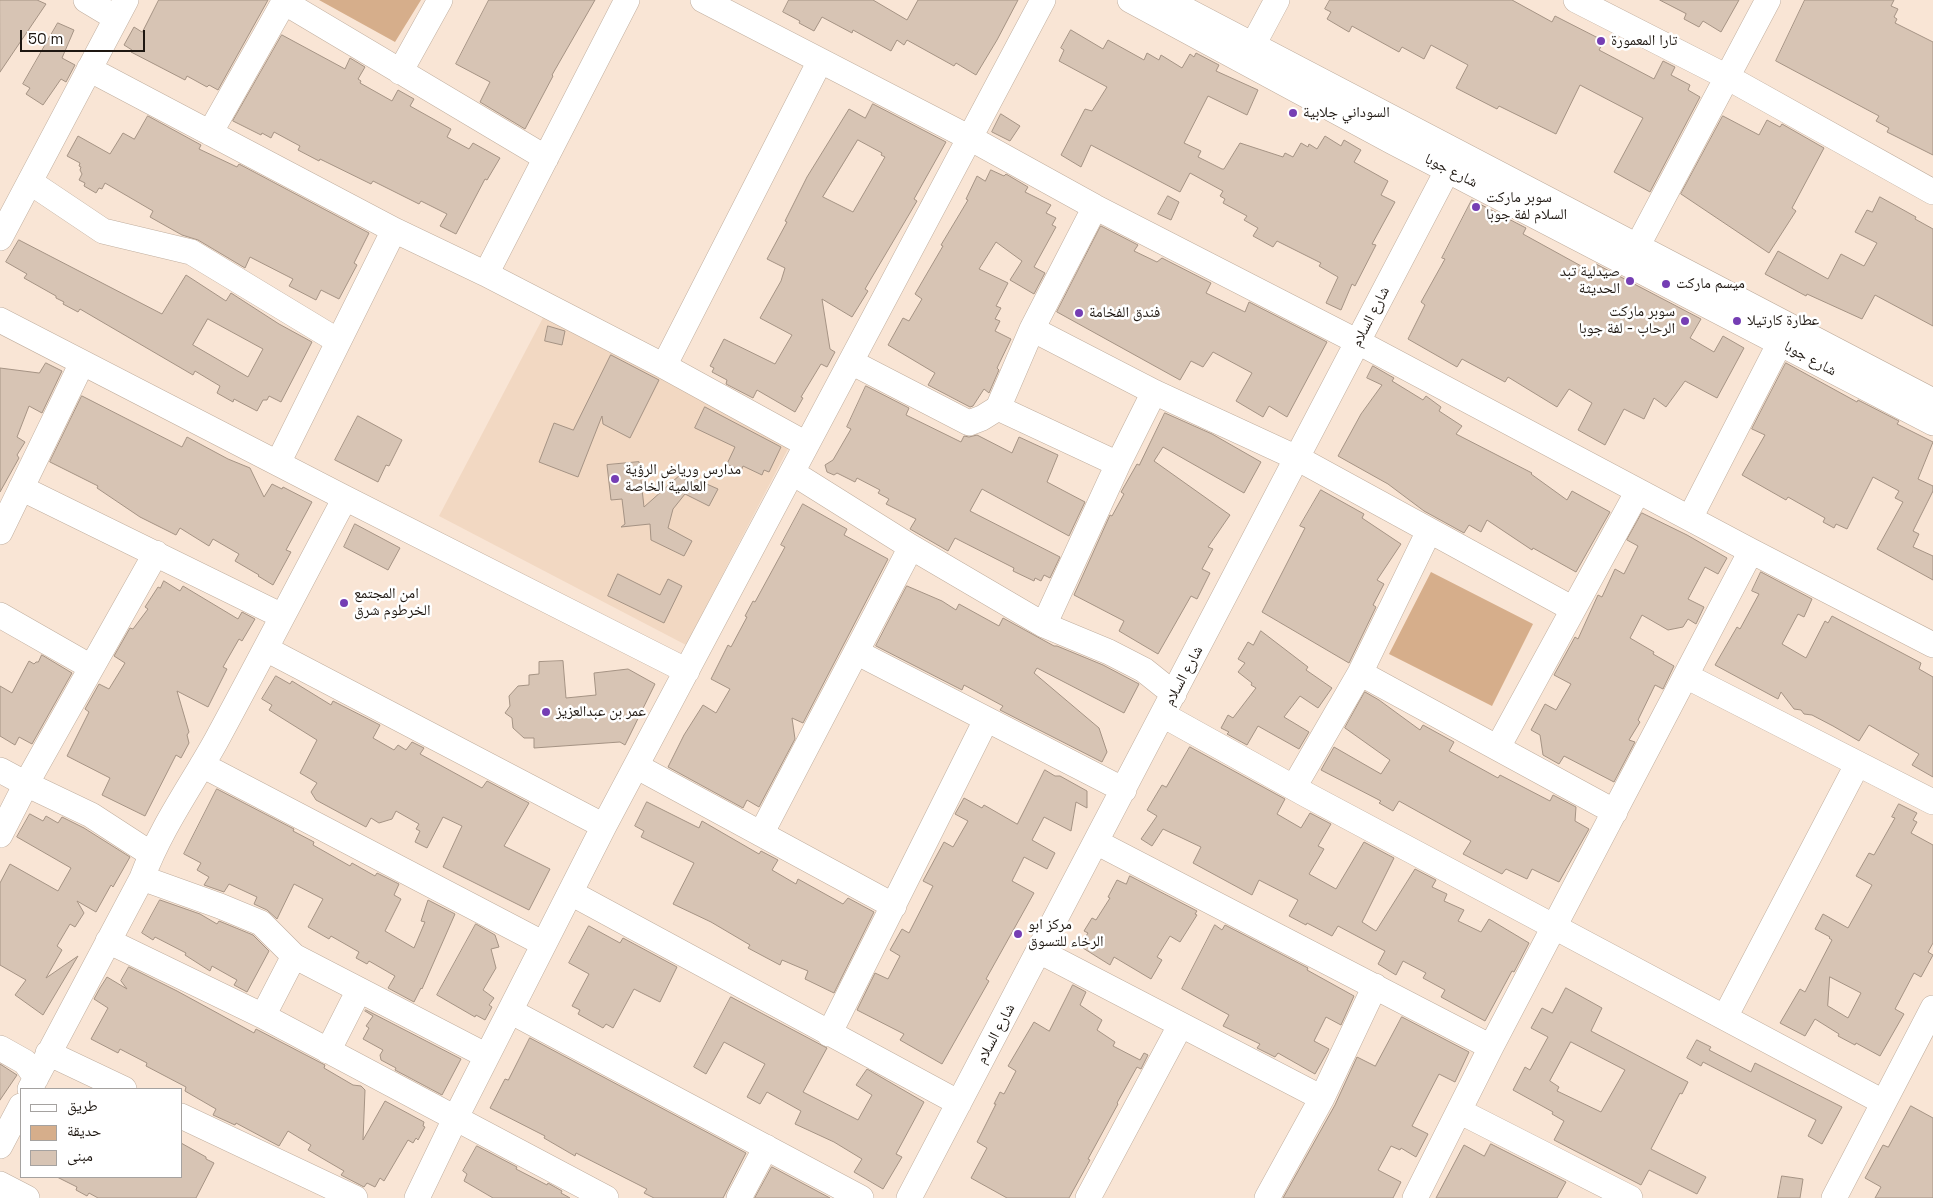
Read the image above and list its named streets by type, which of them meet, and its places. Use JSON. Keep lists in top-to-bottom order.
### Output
{
  "streets": {
    "street": ["شارع جوبا", "شارع السلام"]
  },
  "crossings": [
    ["شارع جوبا", "شارع السلام"]
  ],
  "places": [
    "تارا المعمورة",
    "السوداني جلابية",
    "سوبر ماركت السلام لفة جوبا",
    "صيدلية تبد الحديثة",
    "ميسم ماركت",
    "فندق الفخامة",
    "سوبر ماركت الرحاب - لفة جوبا",
    "عطارة كارتيلا",
    "مدارس ورياض الرؤية العالمية الخاصة",
    "امن المجتمع الخرطوم شرق",
    "عمر بن عبدالعزيز",
    "مركز ابو الرخاء للتسوق"
  ],
  "legend": ["طريق", "حديقة", "مبنى"],
  "scale_bar": "50 m"
}
